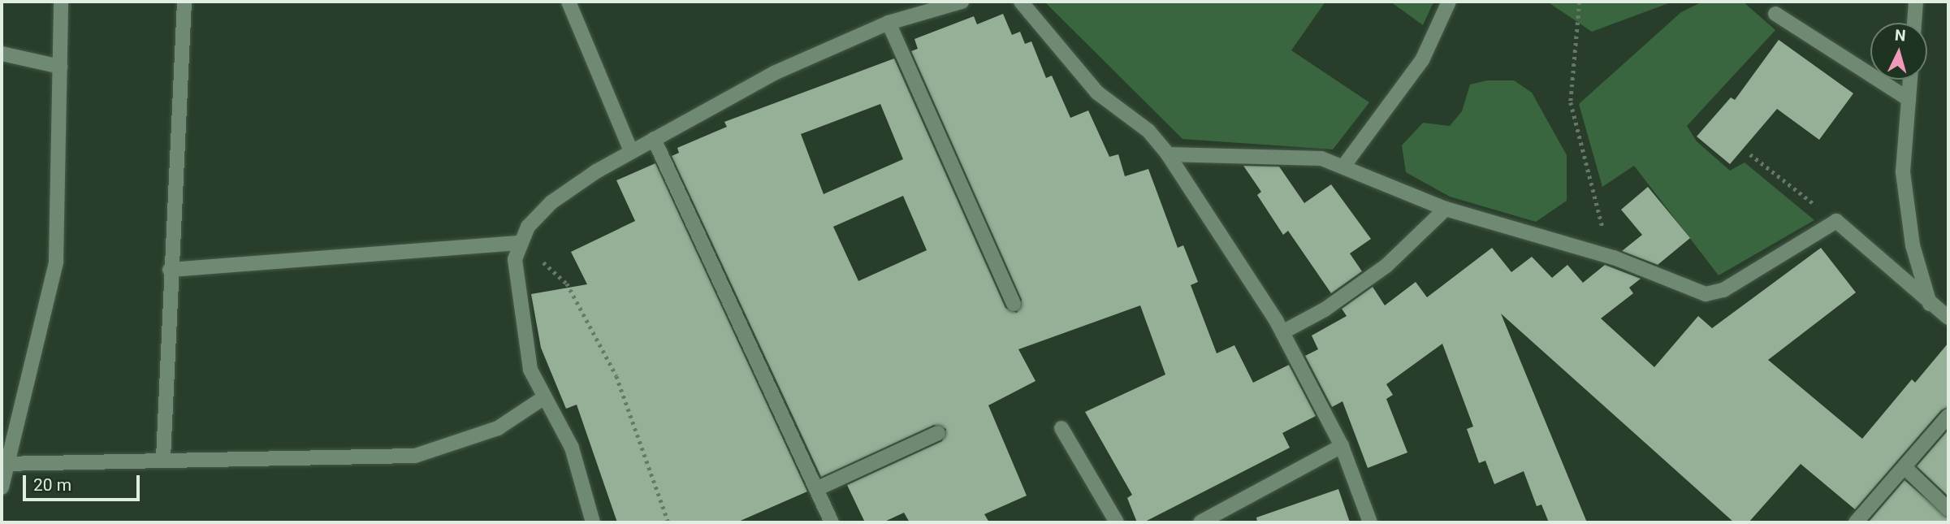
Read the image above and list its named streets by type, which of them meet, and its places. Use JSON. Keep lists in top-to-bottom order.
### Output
{
  "scale_bar": "20 m",
  "north": "top"
}
